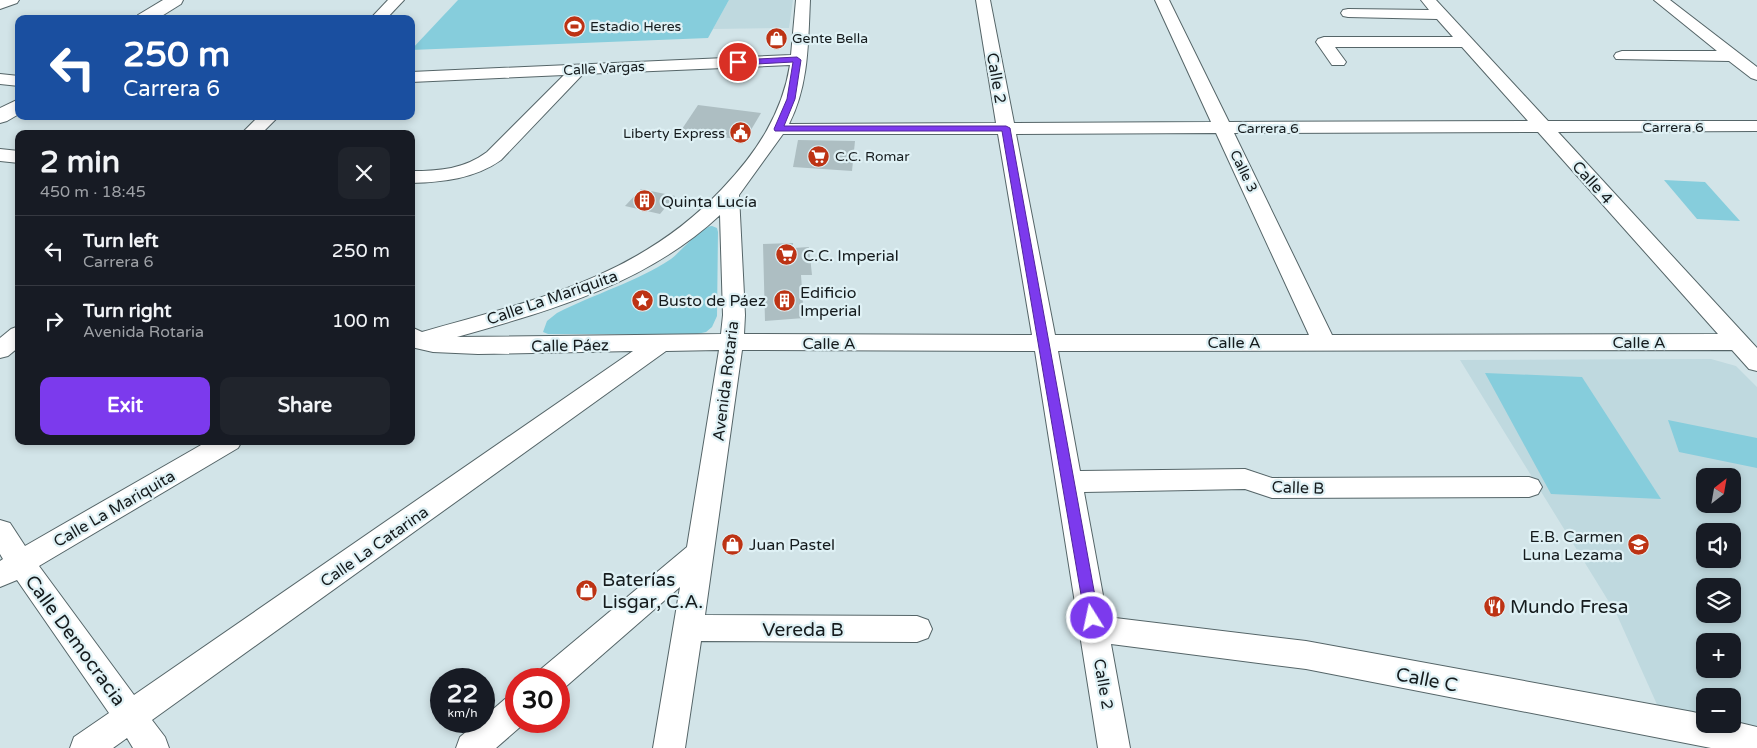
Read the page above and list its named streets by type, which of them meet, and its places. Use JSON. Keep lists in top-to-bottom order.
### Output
{
  "streets": {
    "street": [
      "Calle Vargas",
      "Calle 2",
      "Carrera 6",
      "Calle 3",
      "Calle 4",
      "Calle La Mariquita",
      "Calle A",
      "Calle Páez",
      "Avenida Rotaria",
      "Calle B",
      "Calle La Catarina",
      "Vereda B",
      "Calle Democracia",
      "Calle C"
    ]
  },
  "crossings": [
    ["Calle 2", "Carrera 6"],
    ["Calle 2", "Calle A"],
    ["Calle 2", "Calle B"],
    ["Calle 2", "Calle C"],
    ["Carrera 6", "Calle 3"],
    ["Carrera 6", "Calle 4"],
    ["Calle 3", "Calle A"],
    ["Calle 4", "Calle A"],
    ["Calle La Mariquita", "Avenida Rotaria"],
    ["Calle La Mariquita", "Calle Democracia"],
    ["Calle A", "Calle Páez"],
    ["Calle A", "Avenida Rotaria"],
    ["Calle Páez", "Avenida Rotaria"],
    ["Calle Páez", "Calle La Catarina"],
    ["Avenida Rotaria", "Vereda B"],
    ["Calle La Catarina", "Calle Democracia"]
  ],
  "places": {
    "sports": ["Estadio Heres"],
    "shop": ["Gente Bella", "Juan Pastel", "Baterías Lisgar, C.A."],
    "public building": ["Liberty Express"],
    "supermarket": ["C.C. Romar", "C.C. Imperial"],
    "building": ["Quinta Lucía", "Edificio Imperial"],
    "place": ["Busto de Páez"],
    "school or university": ["E.B. Carmen Luna Lezama"],
    "restaurant": ["Mundo Fresa"]
  },
  "north": "top right",
  "page": {
    "turn": ["250 m", "Carrera 6"],
    "heading": ["2 min", "450 m · 18:45"],
    "list": [
      {
        "name": "Turn left",
        "note": "Carrera 6",
        "value": "250 m"
      },
      {
        "name": "Turn right",
        "note": "Avenida Rotaria",
        "value": "100 m"
      }
    ],
    "buttons": ["Exit", "Share"],
    "map_buttons": ["+", "−"],
    "speed": "22 km/h",
    "limit": "30"
  }
}
